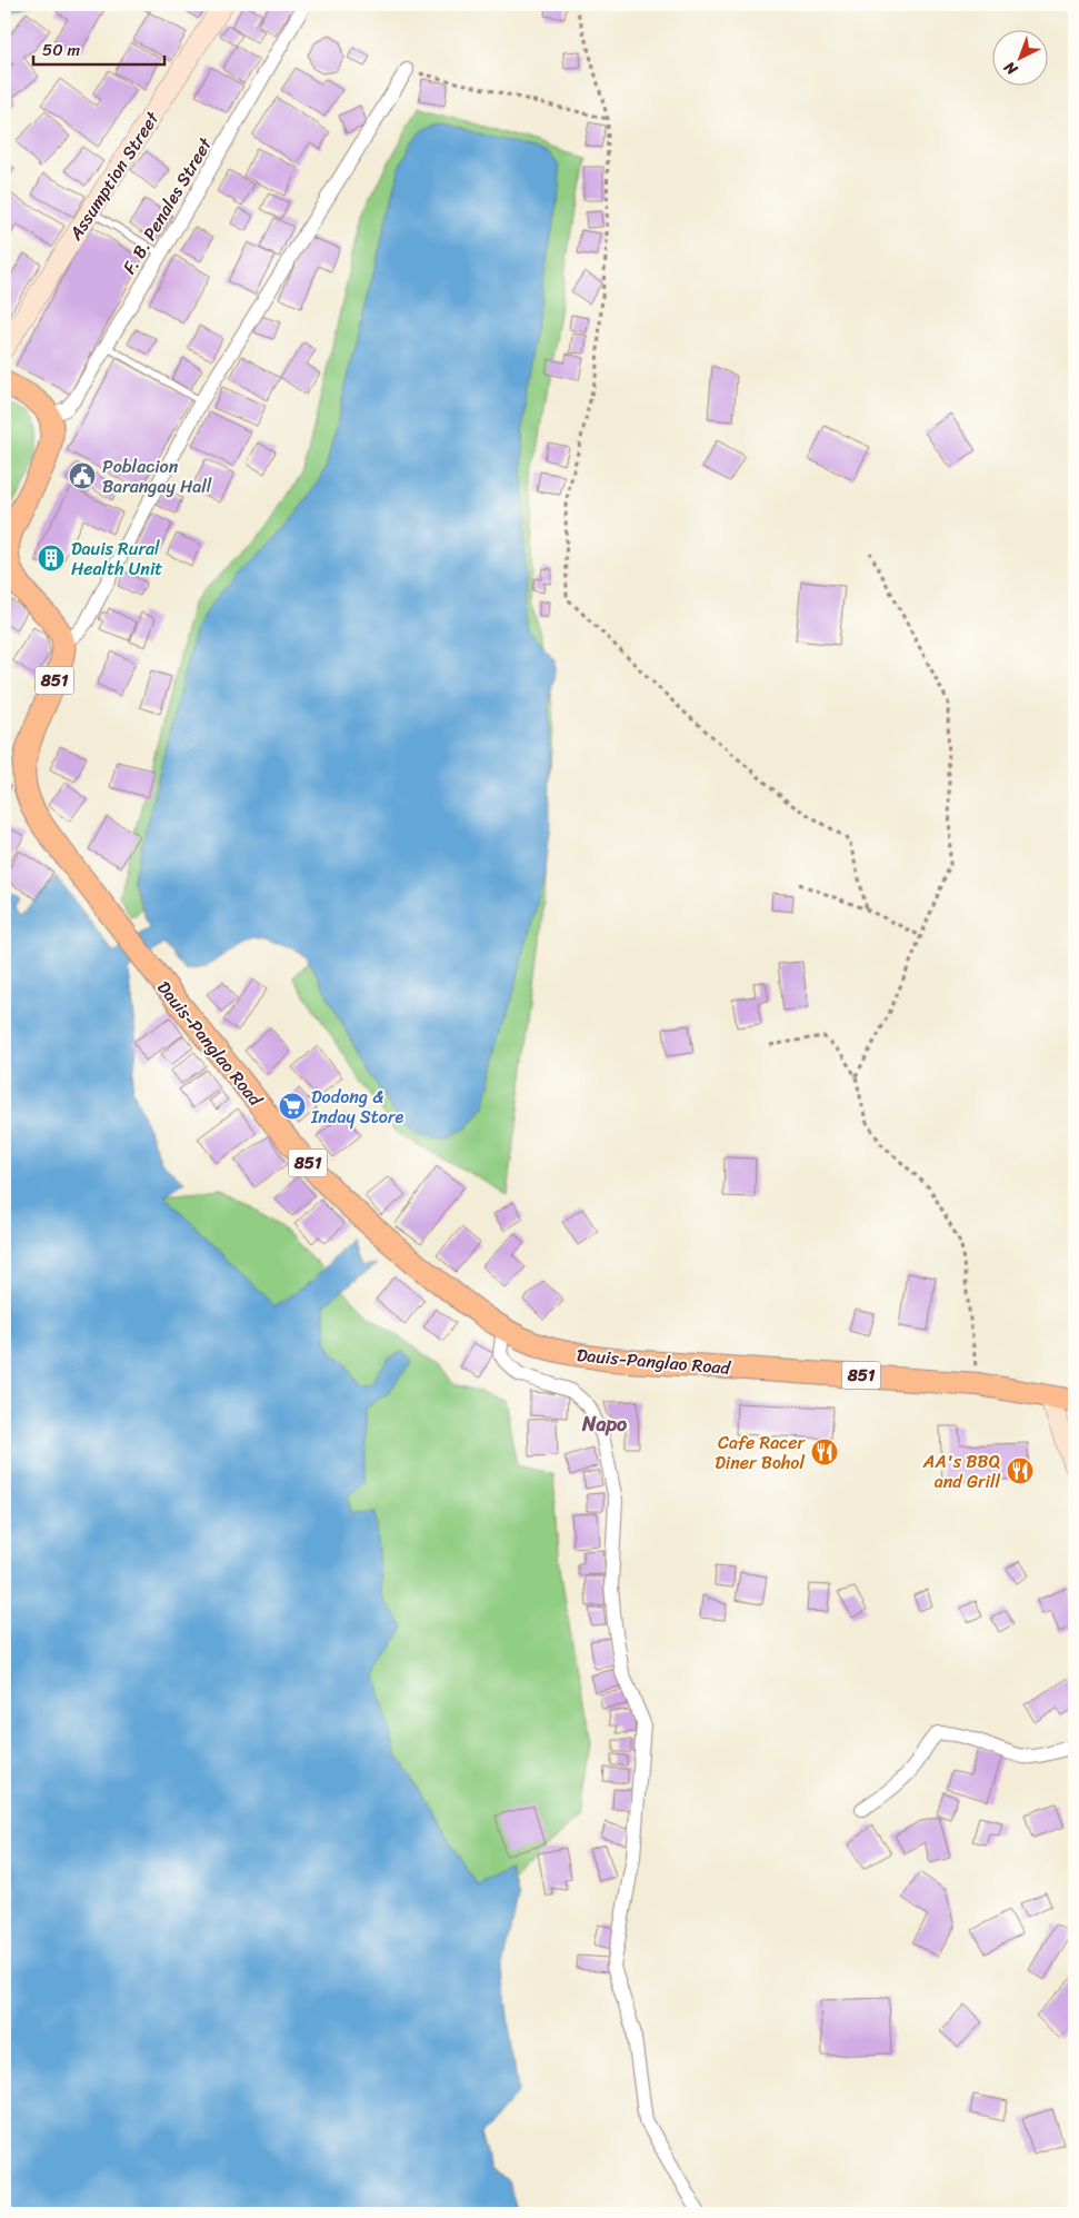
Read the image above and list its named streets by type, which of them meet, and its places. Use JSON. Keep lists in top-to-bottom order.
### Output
{
  "streets": {
    "main road": ["Assumption Street", "851", "Dauis-Panglao Road"],
    "street": ["F. B. Penales Street"]
  },
  "crossings": [
    ["F. B. Penales Street", "851"],
    ["851", "Dauis-Panglao Road"]
  ],
  "districts": ["Napo"],
  "places": {
    "public building": ["Poblacion Barangay Hall"],
    "building": ["Dauis Rural Health Unit"],
    "supermarket": ["Dodong & Inday Store"],
    "restaurant": ["Cafe Racer Diner Bohol", "AA's BBQ and Grill"]
  },
  "scale_bar": "50 m",
  "north": "bottom left"
}
